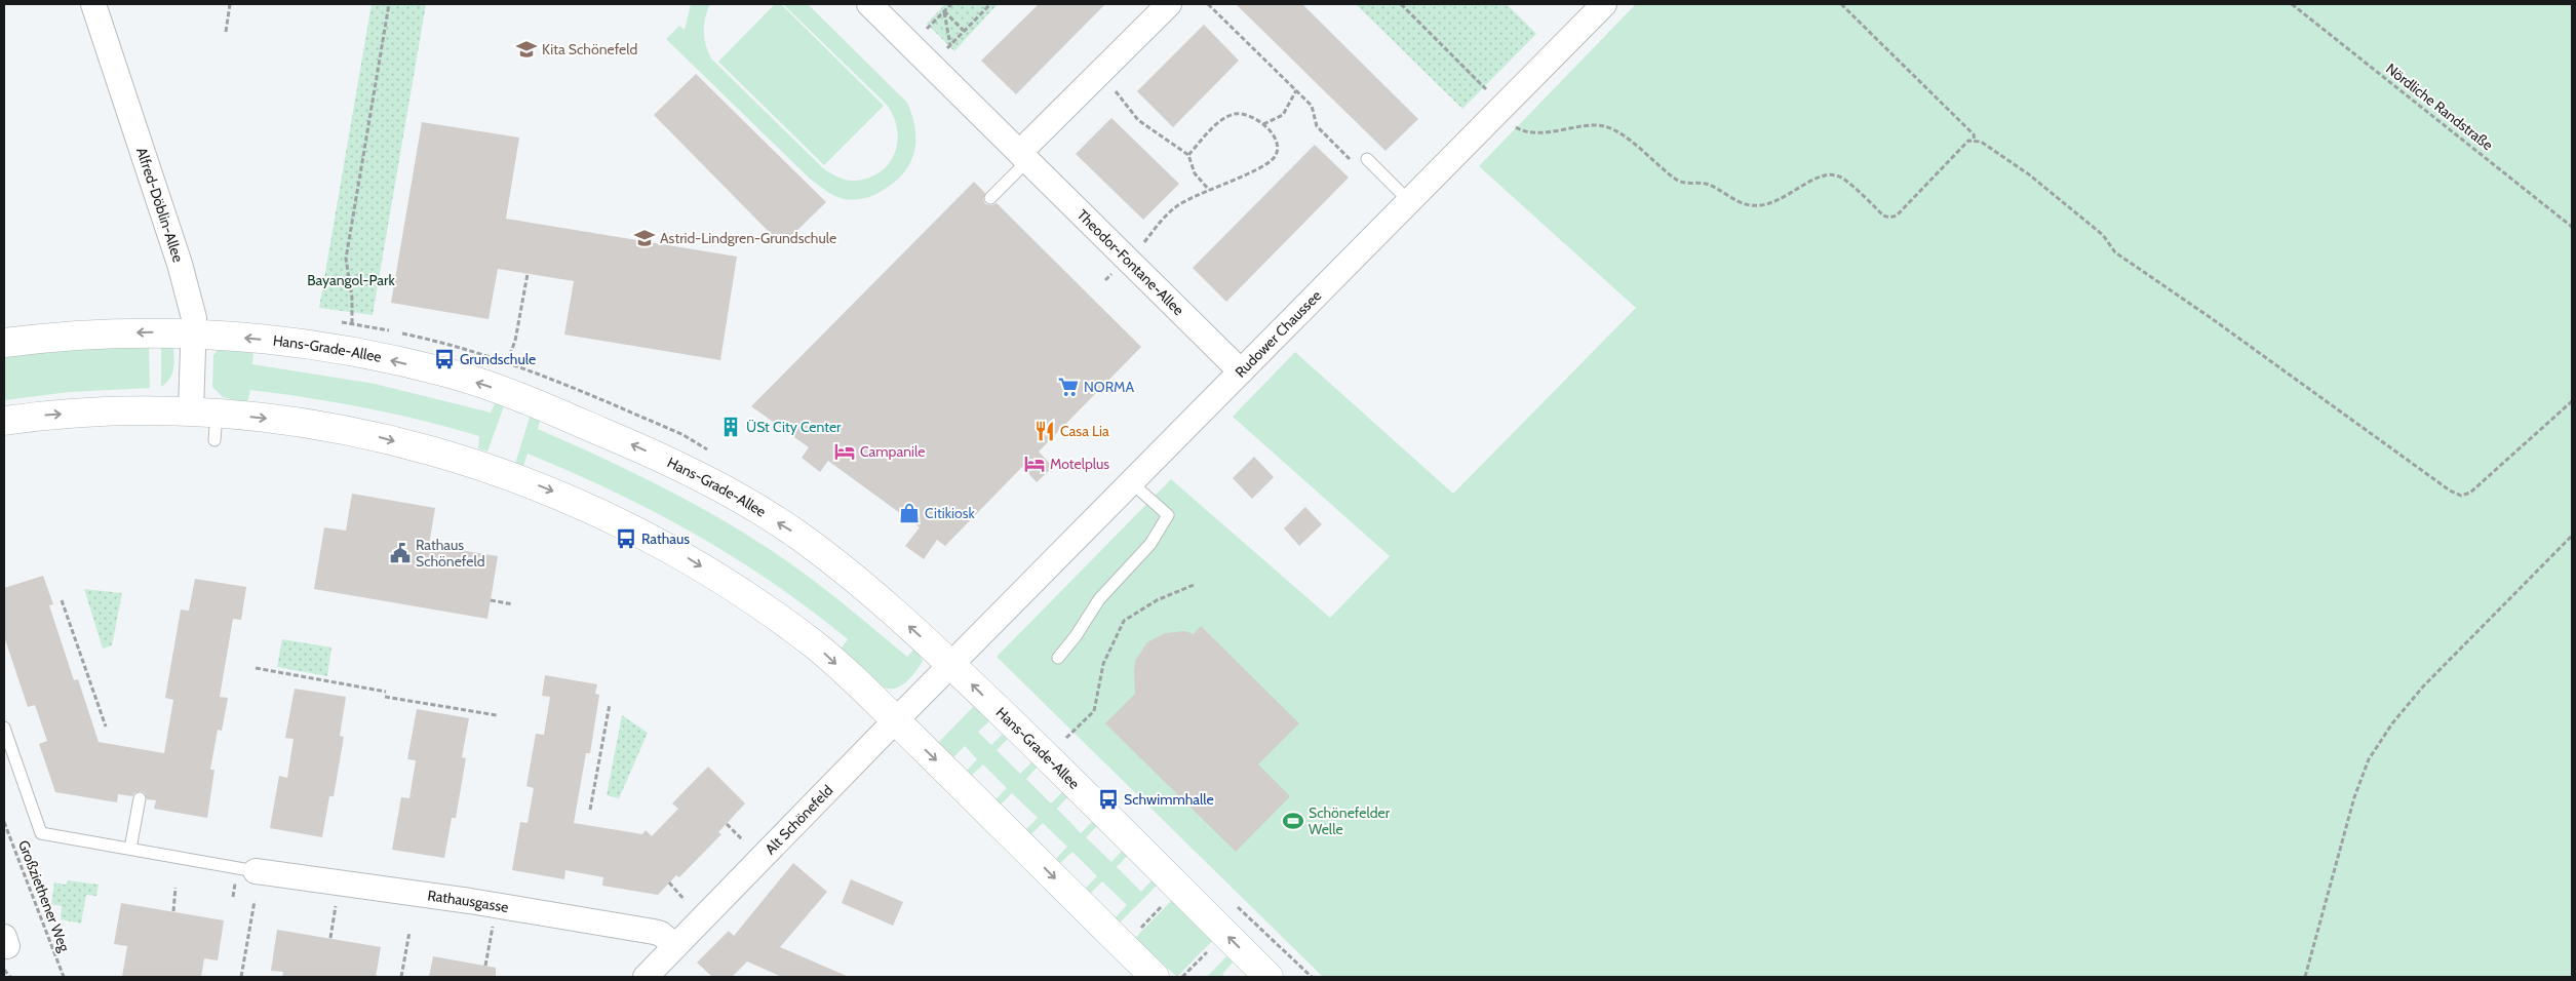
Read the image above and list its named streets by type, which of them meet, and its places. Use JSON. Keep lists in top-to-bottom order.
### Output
{
  "streets": {
    "street": [
      "Alfred-Döblin-Allee",
      "Theodor-Fontane-Allee",
      "Rudower Chaussee",
      "Hans-Grade-Allee",
      "Alt Schönefeld",
      "Rathausgasse"
    ],
    "path": ["Nördliche Randstraße", "Großziethener Weg"]
  },
  "crossings": [
    ["Alfred-Döblin-Allee", "Hans-Grade-Allee"],
    ["Theodor-Fontane-Allee", "Rudower Chaussee"],
    ["Rudower Chaussee", "Hans-Grade-Allee"],
    ["Rudower Chaussee", "Alt Schönefeld"],
    ["Hans-Grade-Allee", "Alt Schönefeld"],
    ["Alt Schönefeld", "Rathausgasse"]
  ],
  "parks": ["Bayangol-Park"],
  "places": {
    "school or university": ["Kita Schönefeld", "Astrid-Lindgren-Grundschule"],
    "bus stop": ["Grundschule", "Rathaus", "Schwimmhalle"],
    "supermarket": ["NORMA"],
    "building": ["ÜSt City Center"],
    "restaurant": ["Casa Lia"],
    "hotel": ["Campanile", "Motelplus"],
    "shop": ["Citikiosk"],
    "public building": ["Rathaus Schönefeld"],
    "sports": ["Schönefelder Welle"]
  }
}
